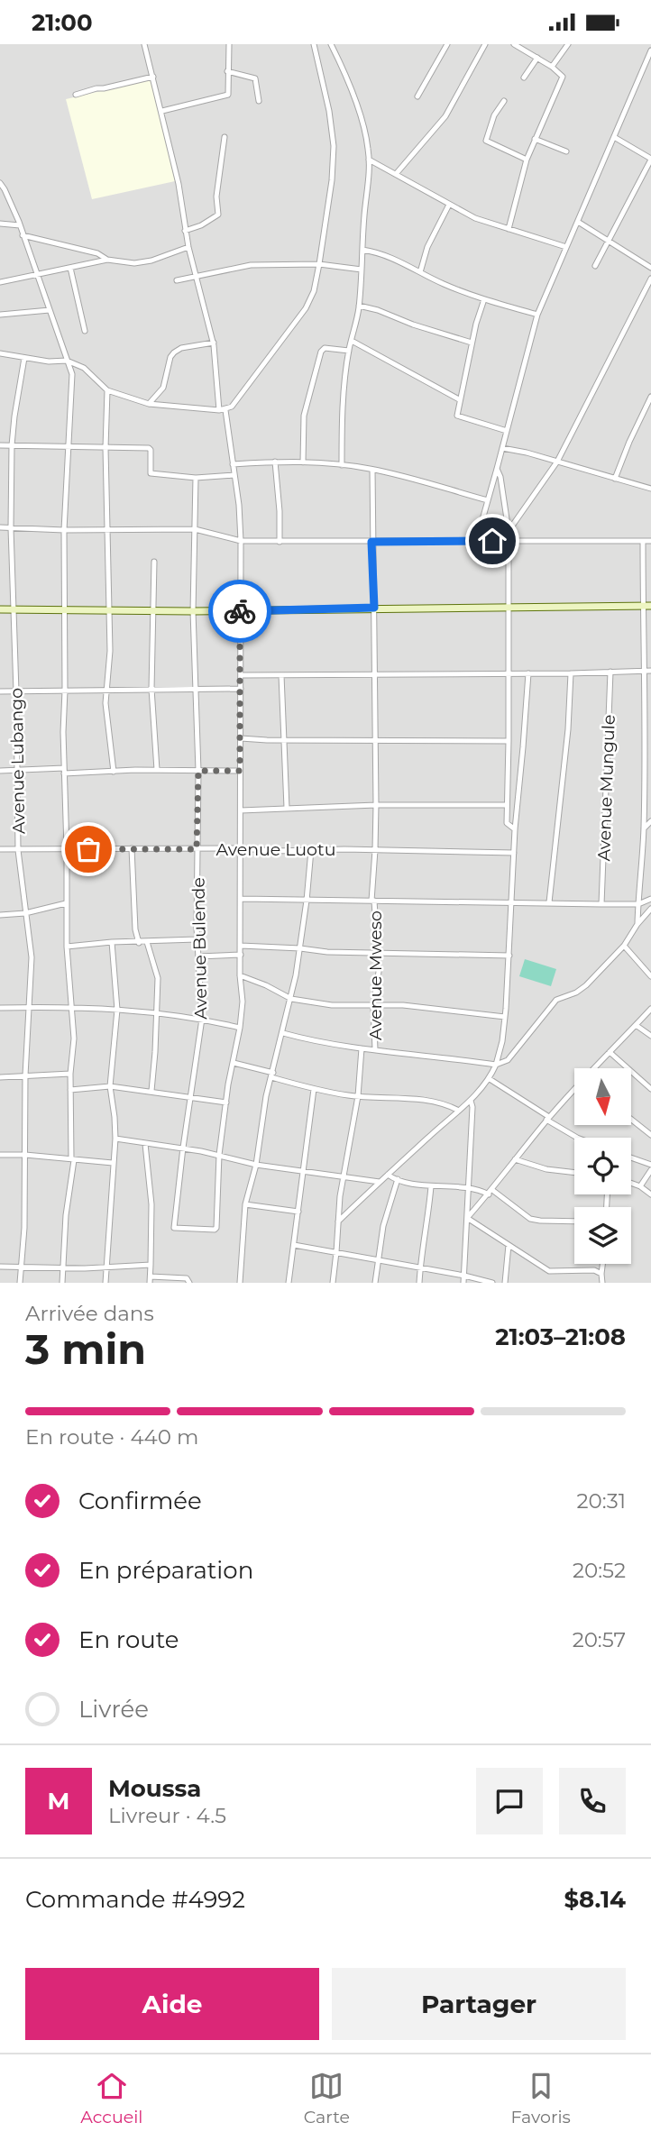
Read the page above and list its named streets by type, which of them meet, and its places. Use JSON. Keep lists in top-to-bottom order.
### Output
{
  "streets": {
    "street": [
      "Avenue Lubango",
      "Avenue Mungule",
      "Avenue Luotu",
      "Avenue Bulende",
      "Avenue Mweso"
    ]
  },
  "crossings": [
    ["Avenue Lubango", "Avenue Luotu"],
    ["Avenue Luotu", "Avenue Bulende"],
    ["Avenue Luotu", "Avenue Mweso"]
  ],
  "north": "bottom",
  "page": {
    "status": "21:00",
    "heading": ["3 min", "Arrivée dans", "21:03–21:08"],
    "panel": [
      "Moussa",
      "Livreur · 4.5",
      "Commande #4992",
      "$8.14"
    ],
    "bar": "En route · 440 m",
    "list": [
      ["Confirmée", "20:31"],
      ["En préparation", "20:52"],
      ["En route", "20:57"],
      "Livrée"
    ],
    "round": "M",
    "buttons": ["Aide", "Partager"],
    "tabs": ["Accueil", "Carte", "Favoris"]
  }
}
